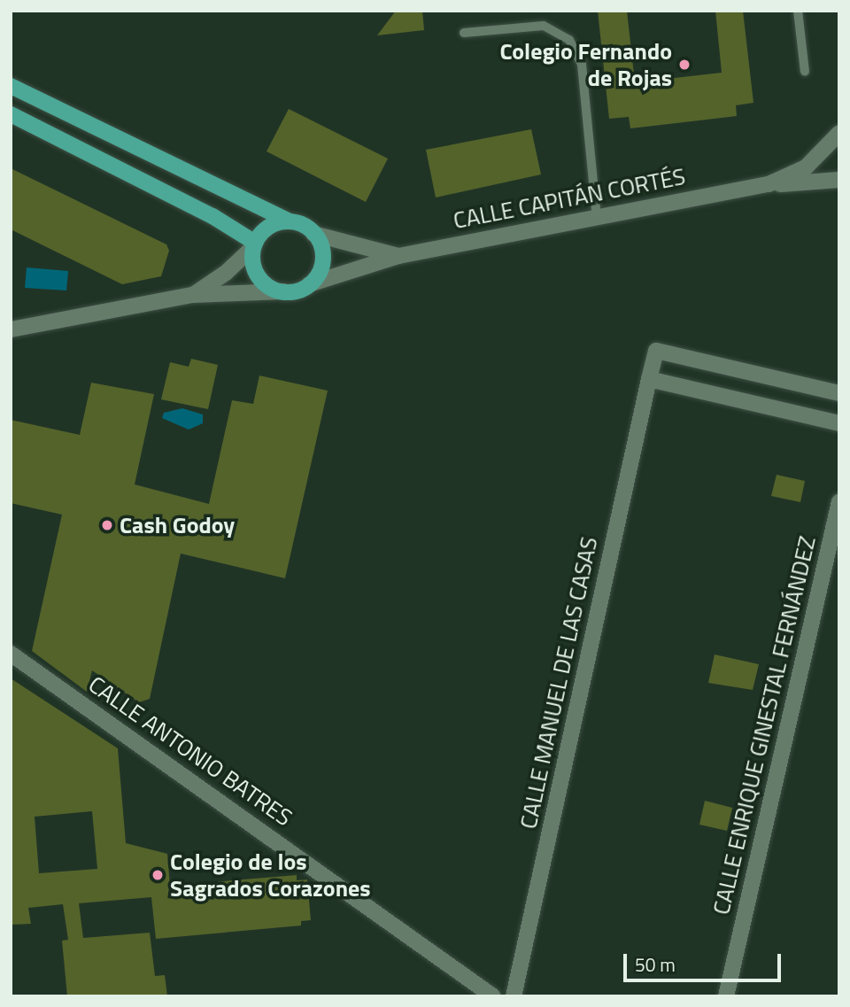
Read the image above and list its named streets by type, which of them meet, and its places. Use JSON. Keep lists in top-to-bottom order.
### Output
{
  "streets": {
    "main road": ["CALLE CAPITÁN CORTÉS"],
    "street": ["CALLE MANUEL DE LAS CASAS", "CALLE ENRIQUE GINESTAL FERNÁNDEZ", "CALLE ANTONIO BATRES"]
  },
  "places": ["Colegio Fernando de Rojas", "Cash Godoy", "Colegio de los Sagrados Corazones"],
  "scale_bar": "50 m"
}
